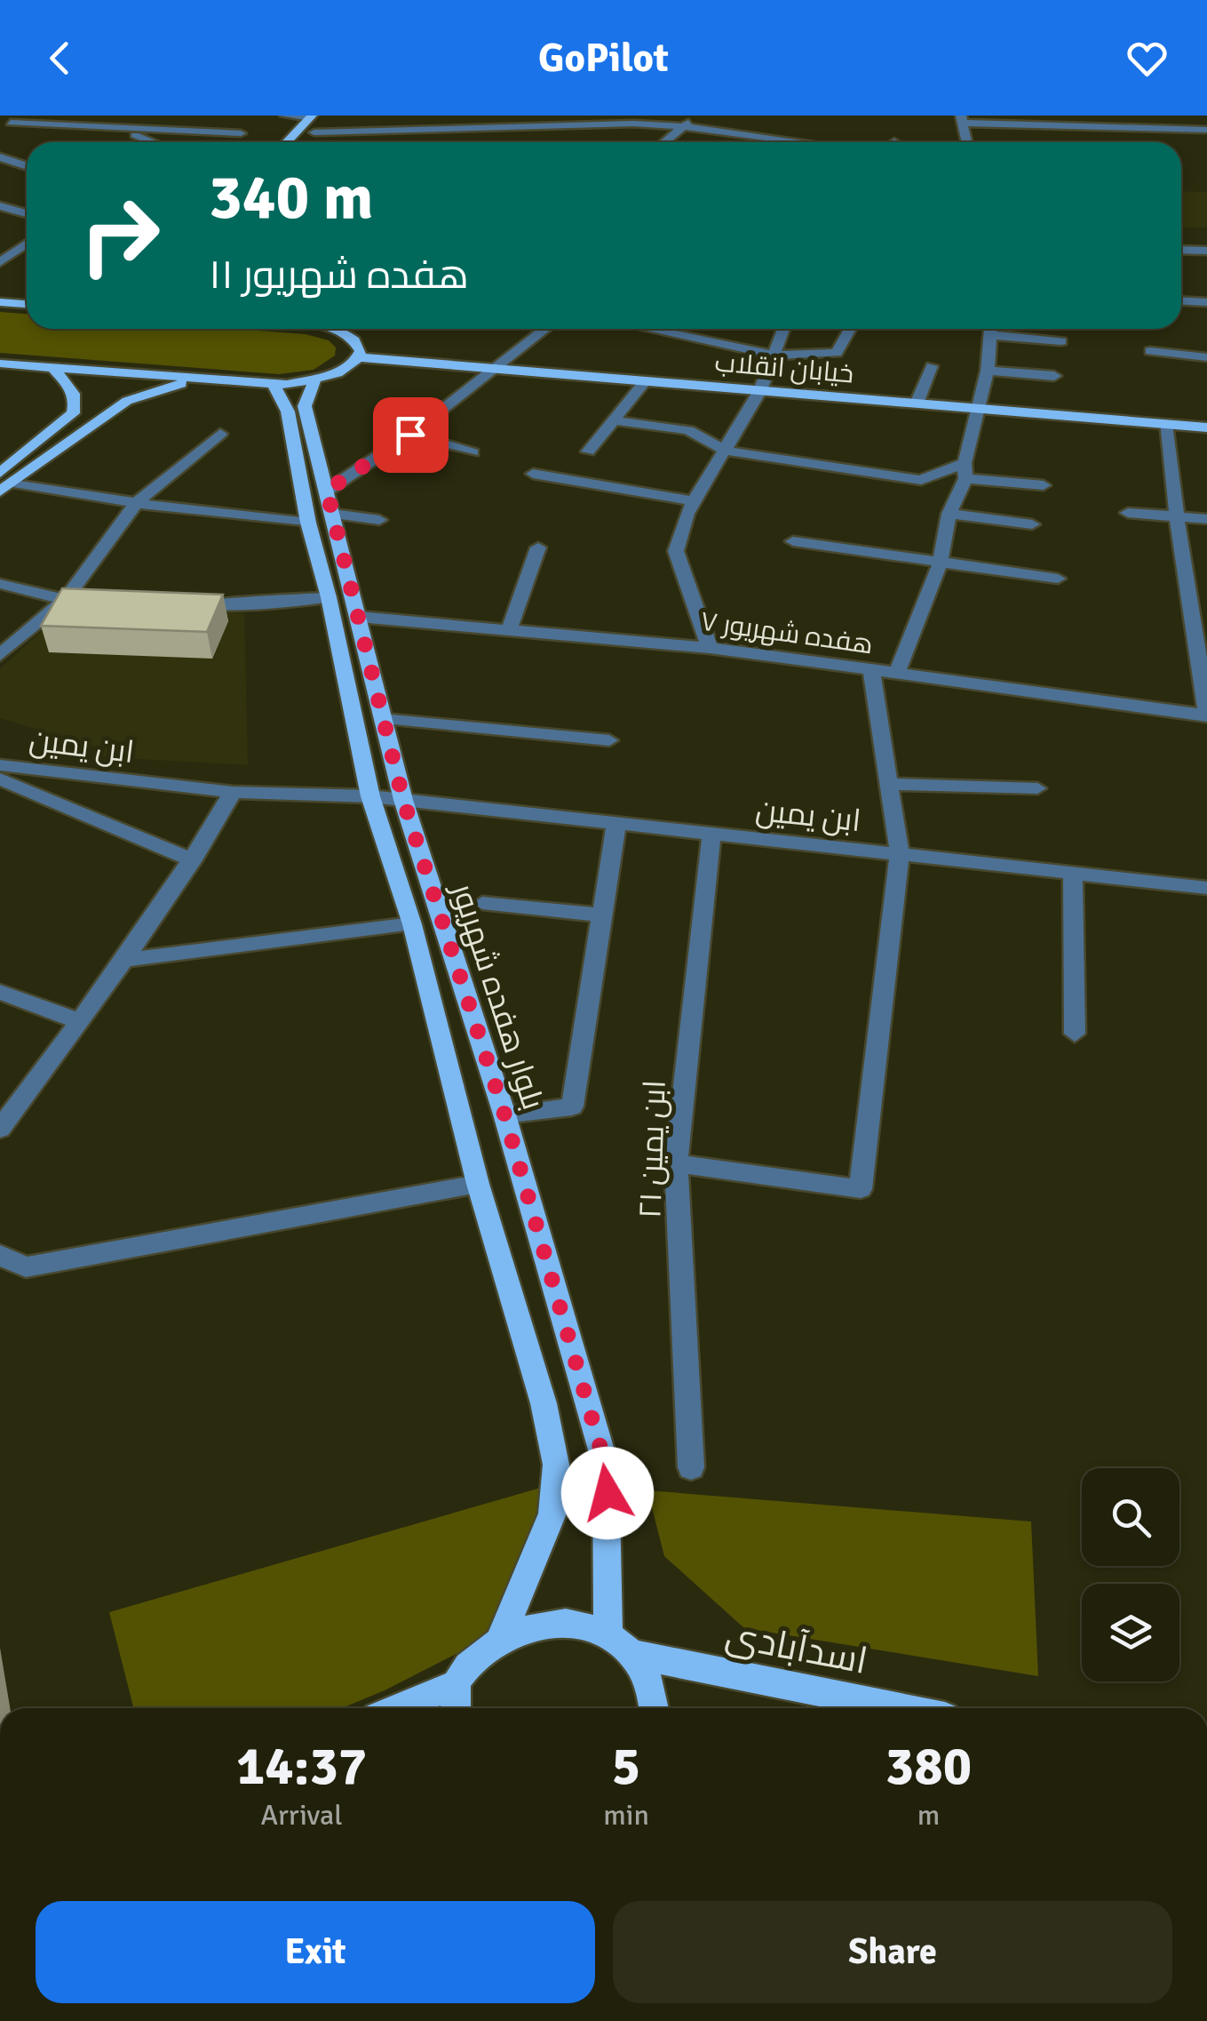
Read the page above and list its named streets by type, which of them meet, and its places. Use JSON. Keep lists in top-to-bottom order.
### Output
{
  "streets": {
    "main road": ["خیابان انقلاب", "بلوار هفده شهریور", "اسدآبادی"],
    "street": ["هفده شهریور ۷", "ابن یمین", "ابن یمین ۲۱"]
  },
  "crossings": [
    ["هفده شهریور ۷", "بلوار هفده شهریور"],
    ["ابن یمین", "بلوار هفده شهریور"],
    ["ابن یمین", "ابن یمین ۲۱"],
    ["بلوار هفده شهریور", "اسدآبادی"]
  ],
  "page": {
    "header": "GoPilot",
    "turn": ["340 m", "هفده شهریور ۱۱"],
    "eta": [
      "14:37",
      "Arrival",
      "5",
      "min",
      "380",
      "m"
    ],
    "buttons": ["Exit", "Share"]
  }
}
